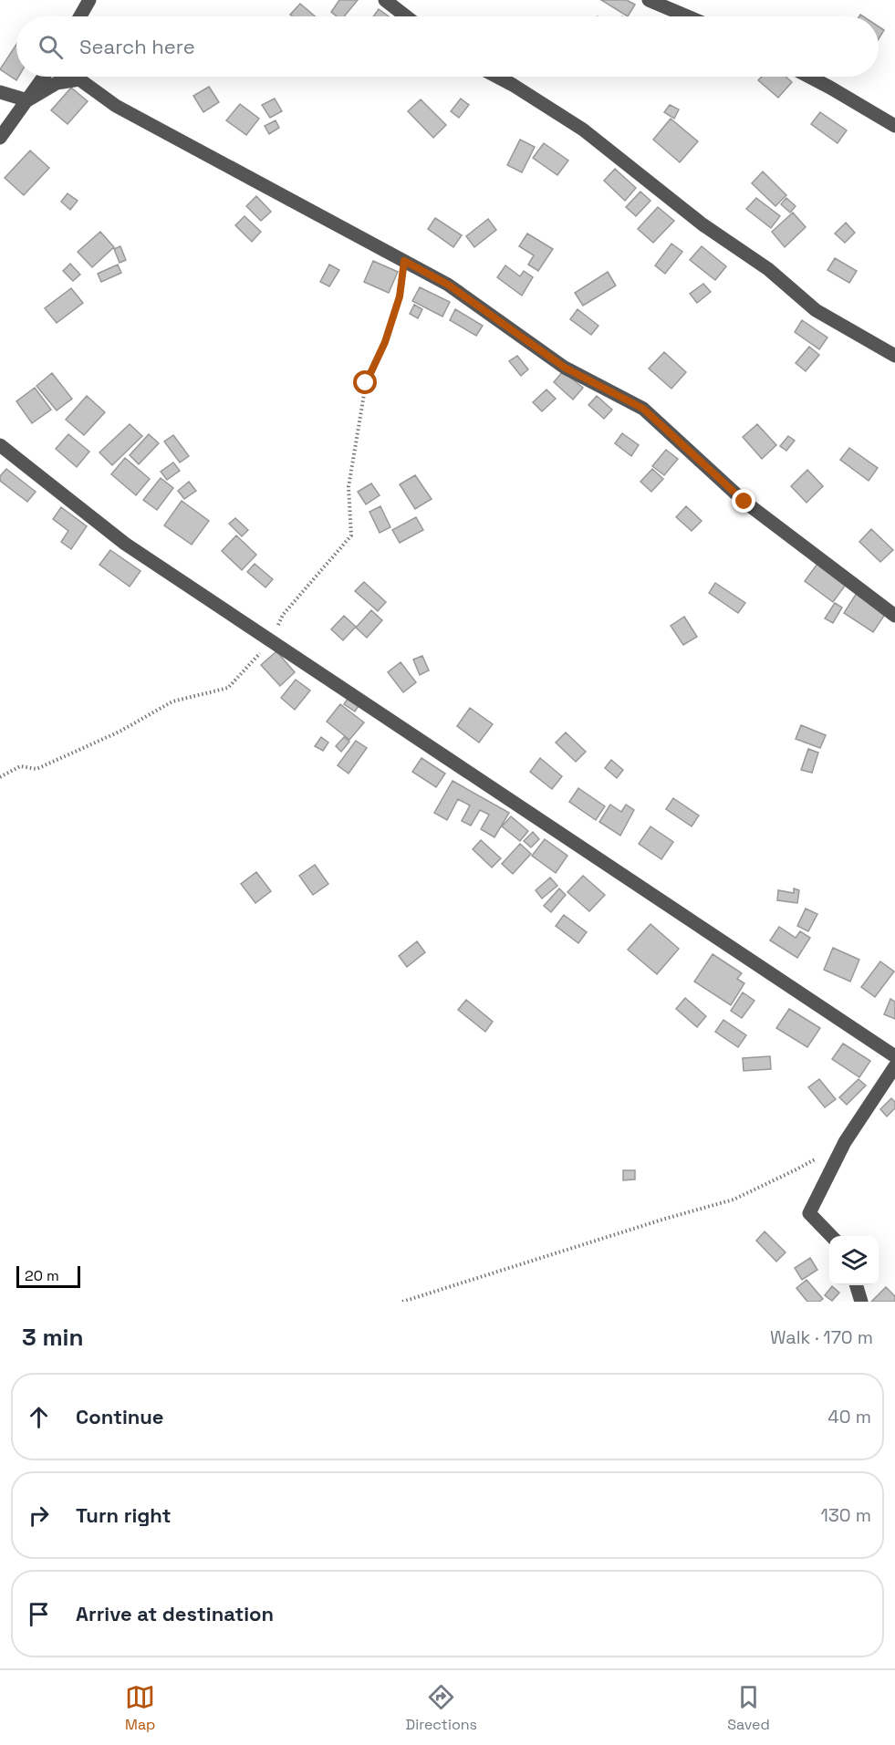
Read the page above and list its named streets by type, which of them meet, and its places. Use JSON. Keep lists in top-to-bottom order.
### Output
{
  "scale_bar": "20 m",
  "page": {
    "search": "Search here",
    "scale": "20 m",
    "heading": ["3 min", "Walk · 170 m"],
    "list": [
      ["Continue", "40 m"],
      ["Turn right", "130 m"],
      "Arrive at destination"
    ],
    "nav": ["Map", "Directions", "Saved"]
  }
}
